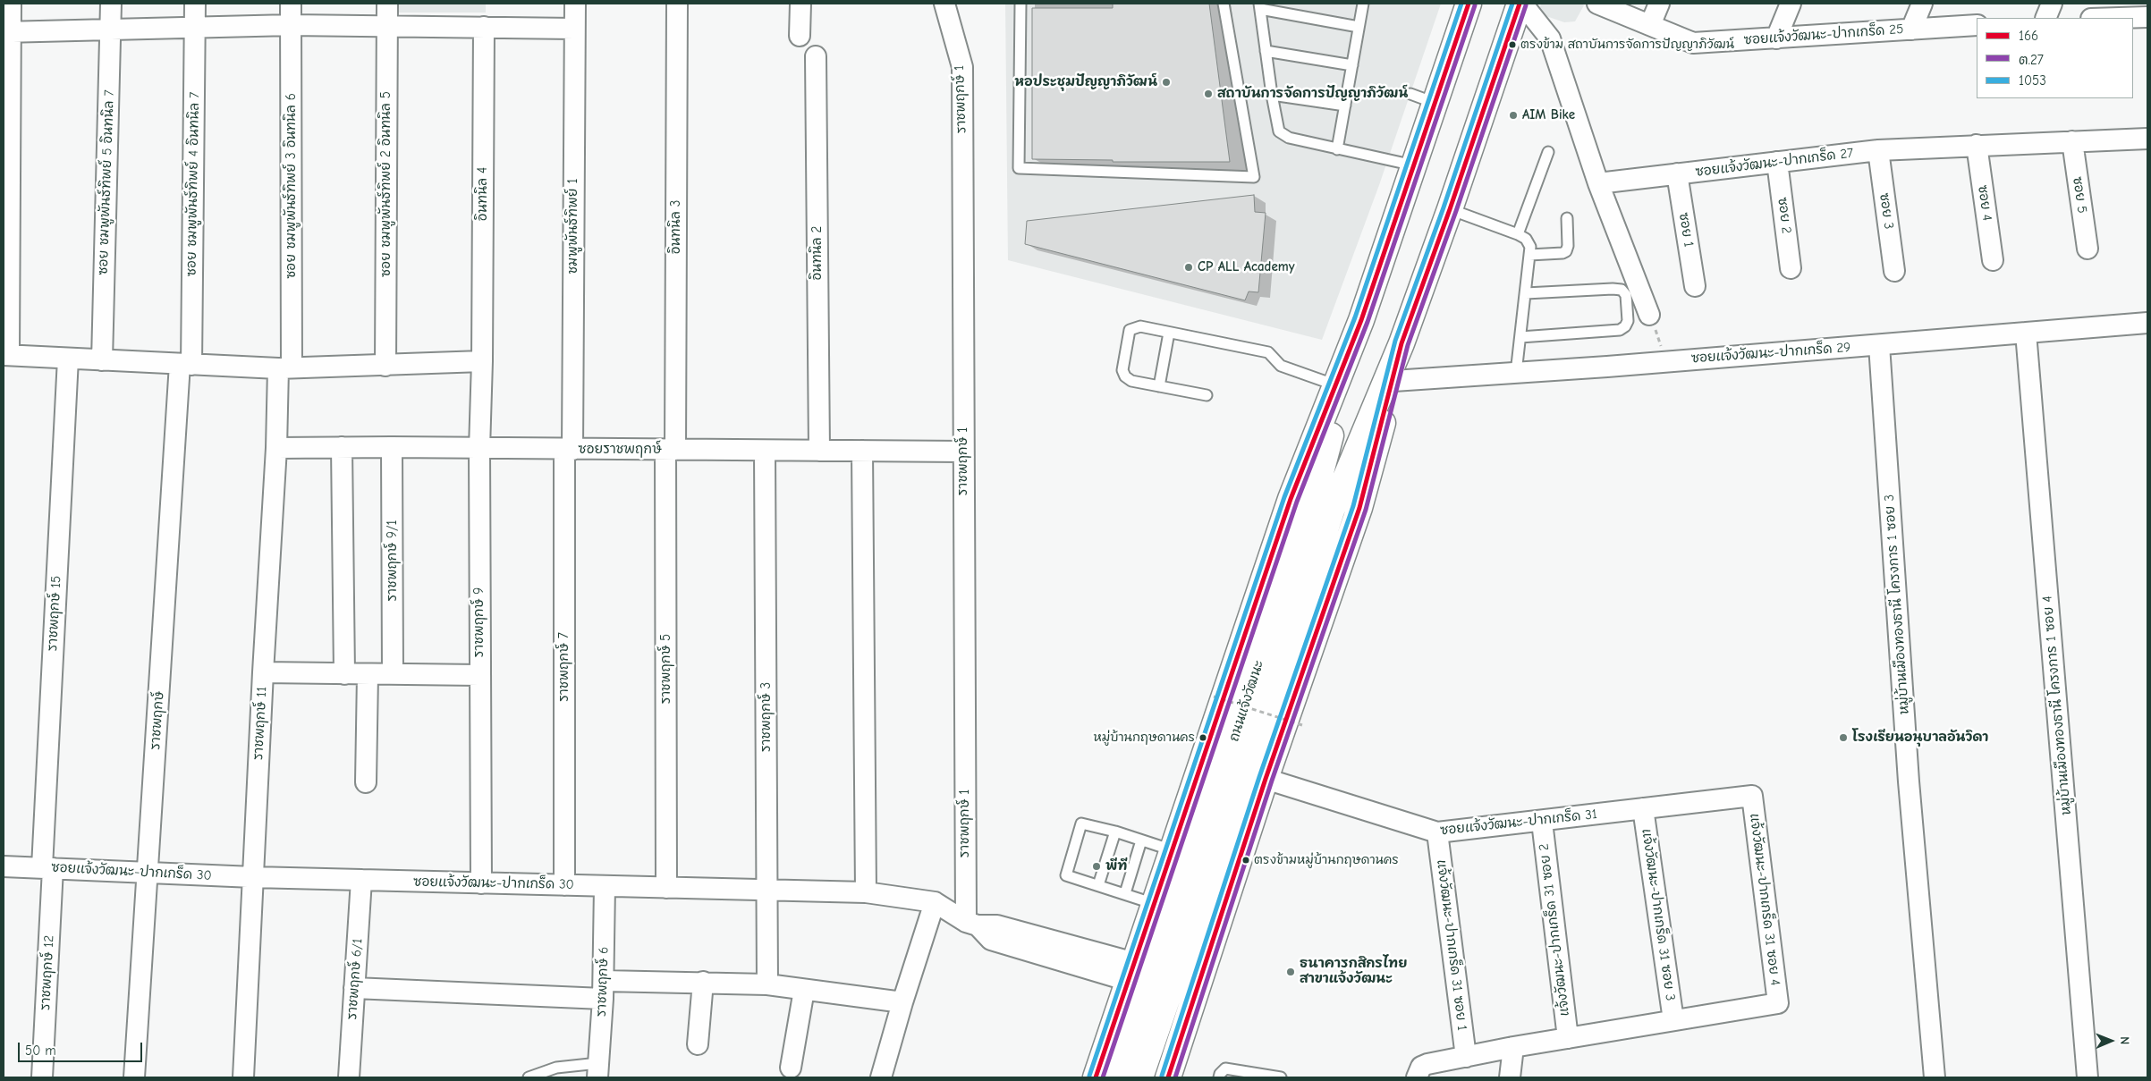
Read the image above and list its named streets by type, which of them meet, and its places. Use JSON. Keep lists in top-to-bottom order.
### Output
{
  "streets": {
    "main road": ["ถนนแจ้งวัฒนะ"],
    "street": [
      "ซอยแจ้งวัฒนะ-ปากเกร็ด 25",
      "ราชพฤกษ์ 1",
      "ซอยแจ้งวัฒนะ-ปากเกร็ด 27",
      "ซอย ชมพูพันธ์ทิพย์ 5 อินทนิล 7",
      "ซอย ชมพูพันธ์ทิพย์ 4 อินทนิล 7",
      "ซอย ชมพูพันธ์ทิพย์ 2 อินทนิล 5",
      "ซอย ชมพูพันธ์ทิพย์ 3 อินทนิล 6",
      "อินทนิล 4",
      "ซอย 5",
      "ซอย 4",
      "ซอย 3",
      "ซอย 2",
      "ชมพูพันธ์ทิพย์ 1",
      "อินทนิล 3",
      "ซอย 1",
      "อินทนิล 2",
      "ซอยแจ้งวัฒนะ-ปากเกร็ด 29",
      "ซอยราชพฤกษ์",
      "ราชพฤกษ์ 9/1",
      "หมู่บ้านเมืองทองธานี โครงการ 1 ซอย 3",
      "ราชพฤกษ์ 15",
      "ราชพฤกษ์ 9",
      "ราชพฤกษ์ 7",
      "ราชพฤกษ์ 5",
      "หมู่บ้านเมืองทองธานี โครงการ 1 ซอย 4",
      "ราชพฤกษ์ 3",
      "ราชพฤกษ์",
      "ราชพฤกษ์ 11",
      "ซอยแจ้งวัฒนะ-ปากเกร็ด 31",
      "ซอยแจ้งวัฒนะ-ปากเกร็ด 30",
      "แจ้งวัฒนะ-ปากเกร็ด 31 ซอย 4",
      "แจ้งวัฒนะ-ปากเกร็ด 31 ซอย 3",
      "แจ้งวัฒนะ-ปากเกร็ด 31 ซอย 2",
      "แจ้งวัฒนะ-ปากเกร็ด 31 ซอย 1",
      "ราชพฤกษ์ 12",
      "ราชพฤกษ์ 6/1",
      "ราชพฤกษ์ 6"
    ]
  },
  "crossings": [
    ["ราชพฤกษ์ 1", "ซอยราชพฤกษ์"],
    ["ราชพฤกษ์ 1", "ซอยแจ้งวัฒนะ-ปากเกร็ด 30"],
    ["ซอยแจ้งวัฒนะ-ปากเกร็ด 27", "ซอย 5"],
    ["ซอยแจ้งวัฒนะ-ปากเกร็ด 27", "ซอย 4"],
    ["ซอยแจ้งวัฒนะ-ปากเกร็ด 27", "ซอย 3"],
    ["ซอยแจ้งวัฒนะ-ปากเกร็ด 27", "ซอย 2"],
    ["ซอยแจ้งวัฒนะ-ปากเกร็ด 27", "ซอย 1"],
    ["ซอย ชมพูพันธ์ทิพย์ 4 อินทนิล 7", "ราชพฤกษ์"],
    ["ซอย ชมพูพันธ์ทิพย์ 3 อินทนิล 6", "ราชพฤกษ์ 11"],
    ["อินทนิล 4", "ราชพฤกษ์ 9"],
    ["ชมพูพันธ์ทิพย์ 1", "ซอยราชพฤกษ์"],
    ["ชมพูพันธ์ทิพย์ 1", "ราชพฤกษ์ 7"],
    ["อินทนิล 3", "ซอยราชพฤกษ์"],
    ["อินทนิล 3", "ราชพฤกษ์ 5"],
    ["อินทนิล 2", "ซอยราชพฤกษ์"],
    ["ซอยแจ้งวัฒนะ-ปากเกร็ด 29", "หมู่บ้านเมืองทองธานี โครงการ 1 ซอย 3"],
    ["ซอยแจ้งวัฒนะ-ปากเกร็ด 29", "ถนนแจ้งวัฒนะ"],
    ["ซอยแจ้งวัฒนะ-ปากเกร็ด 29", "หมู่บ้านเมืองทองธานี โครงการ 1 ซอย 4"],
    ["ซอยราชพฤกษ์", "ราชพฤกษ์ 9/1"],
    ["ซอยราชพฤกษ์", "ราชพฤกษ์ 9"],
    ["ซอยราชพฤกษ์", "ราชพฤกษ์ 7"],
    ["ซอยราชพฤกษ์", "ราชพฤกษ์ 5"],
    ["ซอยราชพฤกษ์", "ราชพฤกษ์ 3"],
    ["ซอยราชพฤกษ์", "ราชพฤกษ์ 11"],
    ["ราชพฤกษ์ 15", "ซอยแจ้งวัฒนะ-ปากเกร็ด 30"],
    ["ราชพฤกษ์ 15", "ราชพฤกษ์ 12"],
    ["ราชพฤกษ์ 9", "ซอยแจ้งวัฒนะ-ปากเกร็ด 30"],
    ["ราชพฤกษ์ 7", "ซอยแจ้งวัฒนะ-ปากเกร็ด 30"],
    ["ราชพฤกษ์ 5", "ซอยแจ้งวัฒนะ-ปากเกร็ด 30"],
    ["ถนนแจ้งวัฒนะ", "ซอยแจ้งวัฒนะ-ปากเกร็ด 31"],
    ["ถนนแจ้งวัฒนะ", "ซอยแจ้งวัฒนะ-ปากเกร็ด 30"],
    ["ราชพฤกษ์ 3", "ซอยแจ้งวัฒนะ-ปากเกร็ด 30"],
    ["ราชพฤกษ์", "ซอยแจ้งวัฒนะ-ปากเกร็ด 30"],
    ["ราชพฤกษ์ 11", "ซอยแจ้งวัฒนะ-ปากเกร็ด 30"],
    ["ซอยแจ้งวัฒนะ-ปากเกร็ด 31", "แจ้งวัฒนะ-ปากเกร็ด 31 ซอย 4"],
    ["ซอยแจ้งวัฒนะ-ปากเกร็ด 31", "แจ้งวัฒนะ-ปากเกร็ด 31 ซอย 3"],
    ["ซอยแจ้งวัฒนะ-ปากเกร็ด 31", "แจ้งวัฒนะ-ปากเกร็ด 31 ซอย 2"],
    ["ซอยแจ้งวัฒนะ-ปากเกร็ด 31", "แจ้งวัฒนะ-ปากเกร็ด 31 ซอย 1"],
    ["ซอยแจ้งวัฒนะ-ปากเกร็ด 30", "ราชพฤกษ์ 12"],
    ["ซอยแจ้งวัฒนะ-ปากเกร็ด 30", "ราชพฤกษ์ 6/1"],
    ["ซอยแจ้งวัฒนะ-ปากเกร็ด 30", "ราชพฤกษ์ 6"],
    ["แจ้งวัฒนะ-ปากเกร็ด 31 ซอย 4", "แจ้งวัฒนะ-ปากเกร็ด 31 ซอย 3"]
  ],
  "places": [
    "ตรงข้าม สถาบันการจัดการปัญญาภิวัฒน์",
    "หอประชุมปัญญาภิวัฒน์",
    "สถาบันการจัดการปัญญาภิวัฒน์",
    "AIM Bike",
    "CP ALL Academy",
    "หมู่บ้านกฤษดานคร",
    "โรงเรียนอนุบาลอันวิดา",
    "ตรงข้ามหมู่บ้านกฤษดานคร",
    "พีที",
    "ธนาคารกสิกรไทย สาขาแจ้งวัฒนะ"
  ],
  "lines": ["transit line 166", "transit line 1053", "transit line ต.27"],
  "legend": ["166", "ต.27", "1053"],
  "scale_bar": "50 m",
  "north": "right"
}
